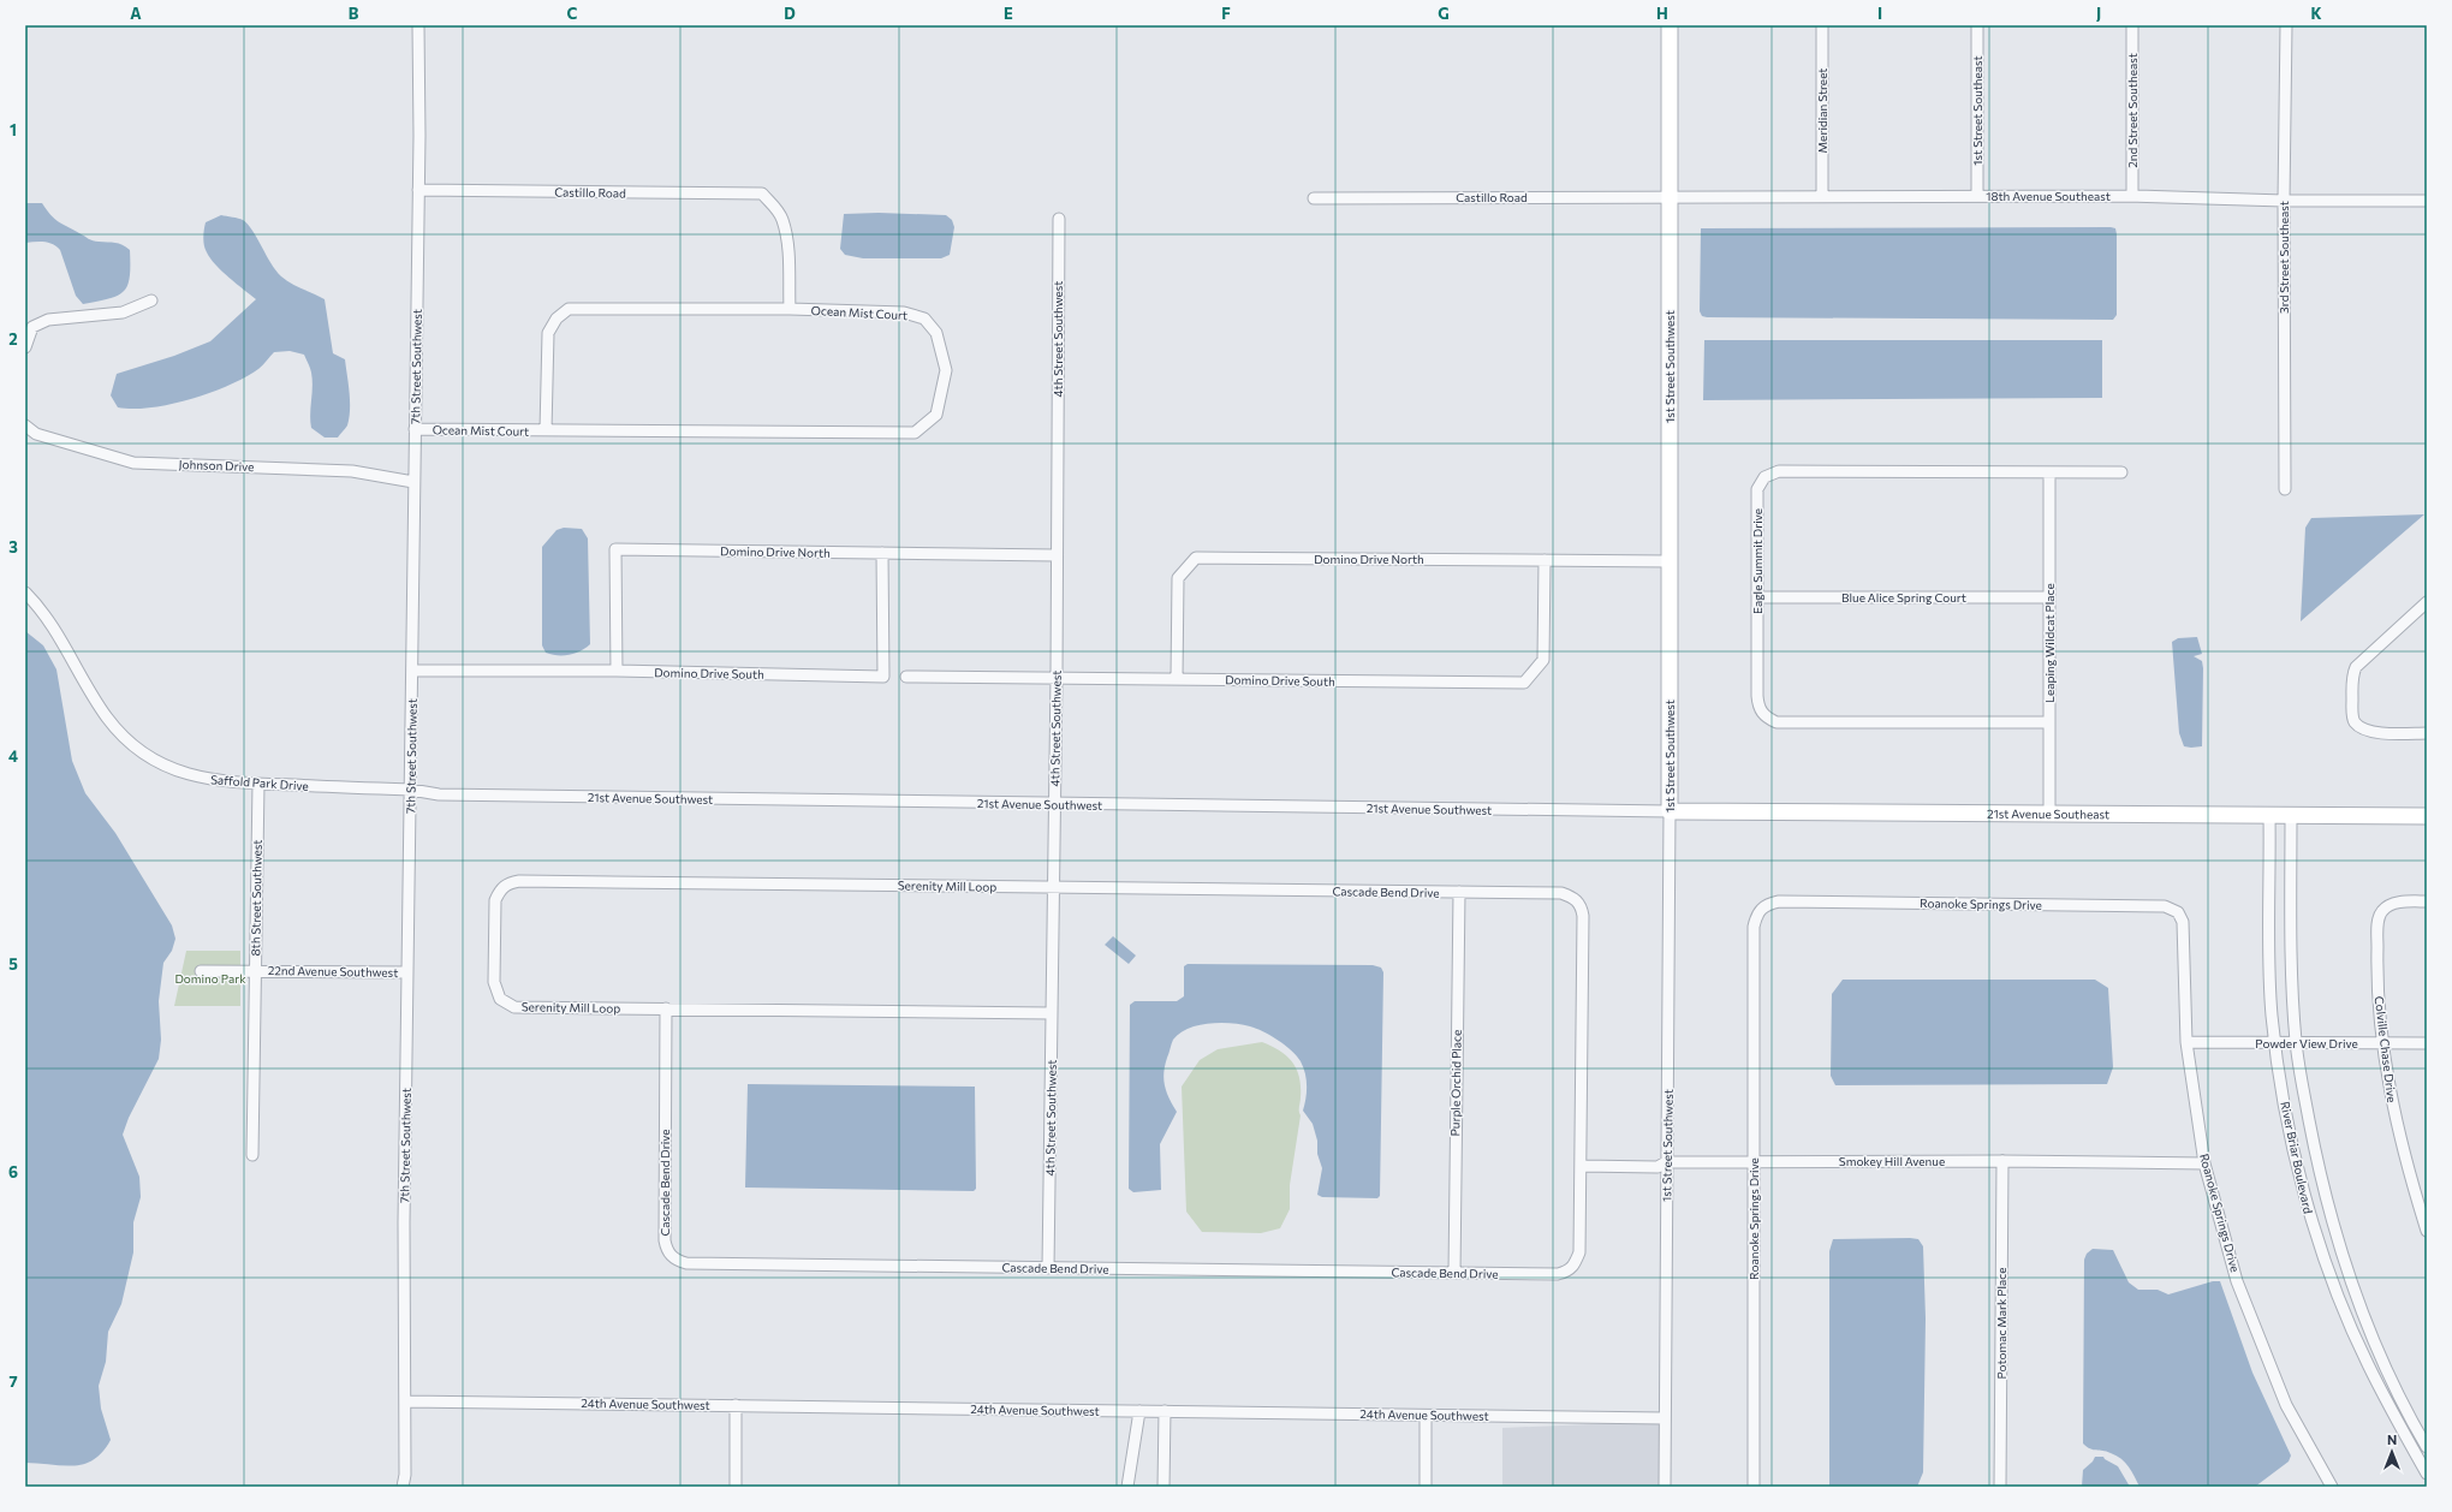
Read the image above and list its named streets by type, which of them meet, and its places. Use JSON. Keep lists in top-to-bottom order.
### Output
{
  "streets": {
    "street": [
      "Meridian Street",
      "1st Street Southeast",
      "2nd Street Southeast",
      "Castillo Road",
      "18th Avenue Southeast",
      "3rd Street Southeast",
      "Ocean Mist Court",
      "4th Street Southwest",
      "7th Street Southwest",
      "1st Street Southwest",
      "Johnson Drive",
      "Domino Drive North",
      "Eagle Summit Drive",
      "Blue Alice Spring Court",
      "Leaping Wildcat Place",
      "Domino Drive South",
      "Saffold Park Drive",
      "21st Avenue Southwest",
      "21st Avenue Southeast",
      "Serenity Mill Loop",
      "Cascade Bend Drive",
      "8th Street Southwest",
      "Roanoke Springs Drive",
      "22nd Avenue Southwest",
      "Powder View Drive",
      "Colville Chase Drive",
      "Purple Orchid Place",
      "River Briar Boulevard",
      "Smokey Hill Avenue",
      "Potomac Mark Place",
      "24th Avenue Southwest"
    ]
  },
  "crossings": [
    ["Meridian Street", "18th Avenue Southeast"],
    ["1st Street Southeast", "18th Avenue Southeast"],
    ["2nd Street Southeast", "18th Avenue Southeast"],
    ["Castillo Road", "18th Avenue Southeast"],
    ["Castillo Road", "Ocean Mist Court"],
    ["Castillo Road", "7th Street Southwest"],
    ["Castillo Road", "1st Street Southwest"],
    ["18th Avenue Southeast", "3rd Street Southeast"],
    ["18th Avenue Southeast", "1st Street Southwest"],
    ["Ocean Mist Court", "7th Street Southwest"],
    ["4th Street Southwest", "Domino Drive North"],
    ["4th Street Southwest", "Domino Drive South"],
    ["4th Street Southwest", "21st Avenue Southwest"],
    ["4th Street Southwest", "Serenity Mill Loop"],
    ["4th Street Southwest", "Cascade Bend Drive"],
    ["7th Street Southwest", "Johnson Drive"],
    ["7th Street Southwest", "Domino Drive South"],
    ["7th Street Southwest", "Saffold Park Drive"],
    ["7th Street Southwest", "21st Avenue Southwest"],
    ["7th Street Southwest", "22nd Avenue Southwest"],
    ["7th Street Southwest", "24th Avenue Southwest"],
    ["1st Street Southwest", "Domino Drive North"],
    ["1st Street Southwest", "21st Avenue Southwest"],
    ["1st Street Southwest", "21st Avenue Southeast"],
    ["1st Street Southwest", "Smokey Hill Avenue"],
    ["1st Street Southwest", "24th Avenue Southwest"],
    ["Domino Drive North", "Domino Drive South"],
    ["Eagle Summit Drive", "Blue Alice Spring Court"],
    ["Eagle Summit Drive", "Leaping Wildcat Place"],
    ["Blue Alice Spring Court", "Leaping Wildcat Place"],
    ["Leaping Wildcat Place", "21st Avenue Southeast"],
    ["Saffold Park Drive", "21st Avenue Southwest"],
    ["Saffold Park Drive", "8th Street Southwest"],
    ["21st Avenue Southwest", "21st Avenue Southeast"],
    ["21st Avenue Southeast", "River Briar Boulevard"],
    ["Serenity Mill Loop", "Cascade Bend Drive"],
    ["Cascade Bend Drive", "Purple Orchid Place"],
    ["Cascade Bend Drive", "Smokey Hill Avenue"],
    ["8th Street Southwest", "22nd Avenue Southwest"],
    ["Roanoke Springs Drive", "Powder View Drive"],
    ["Roanoke Springs Drive", "Smokey Hill Avenue"],
    ["Powder View Drive", "Colville Chase Drive"],
    ["Powder View Drive", "River Briar Boulevard"],
    ["Smokey Hill Avenue", "Potomac Mark Place"]
  ],
  "parks": ["Domino Park"],
  "north": "top",
  "grid": {
    "columns": [
      "A",
      "B",
      "C",
      "D",
      "E",
      "F",
      "G",
      "H",
      "I",
      "J",
      "K"
    ],
    "rows": [
      "1",
      "2",
      "3",
      "4",
      "5",
      "6",
      "7"
    ]
  }
}
